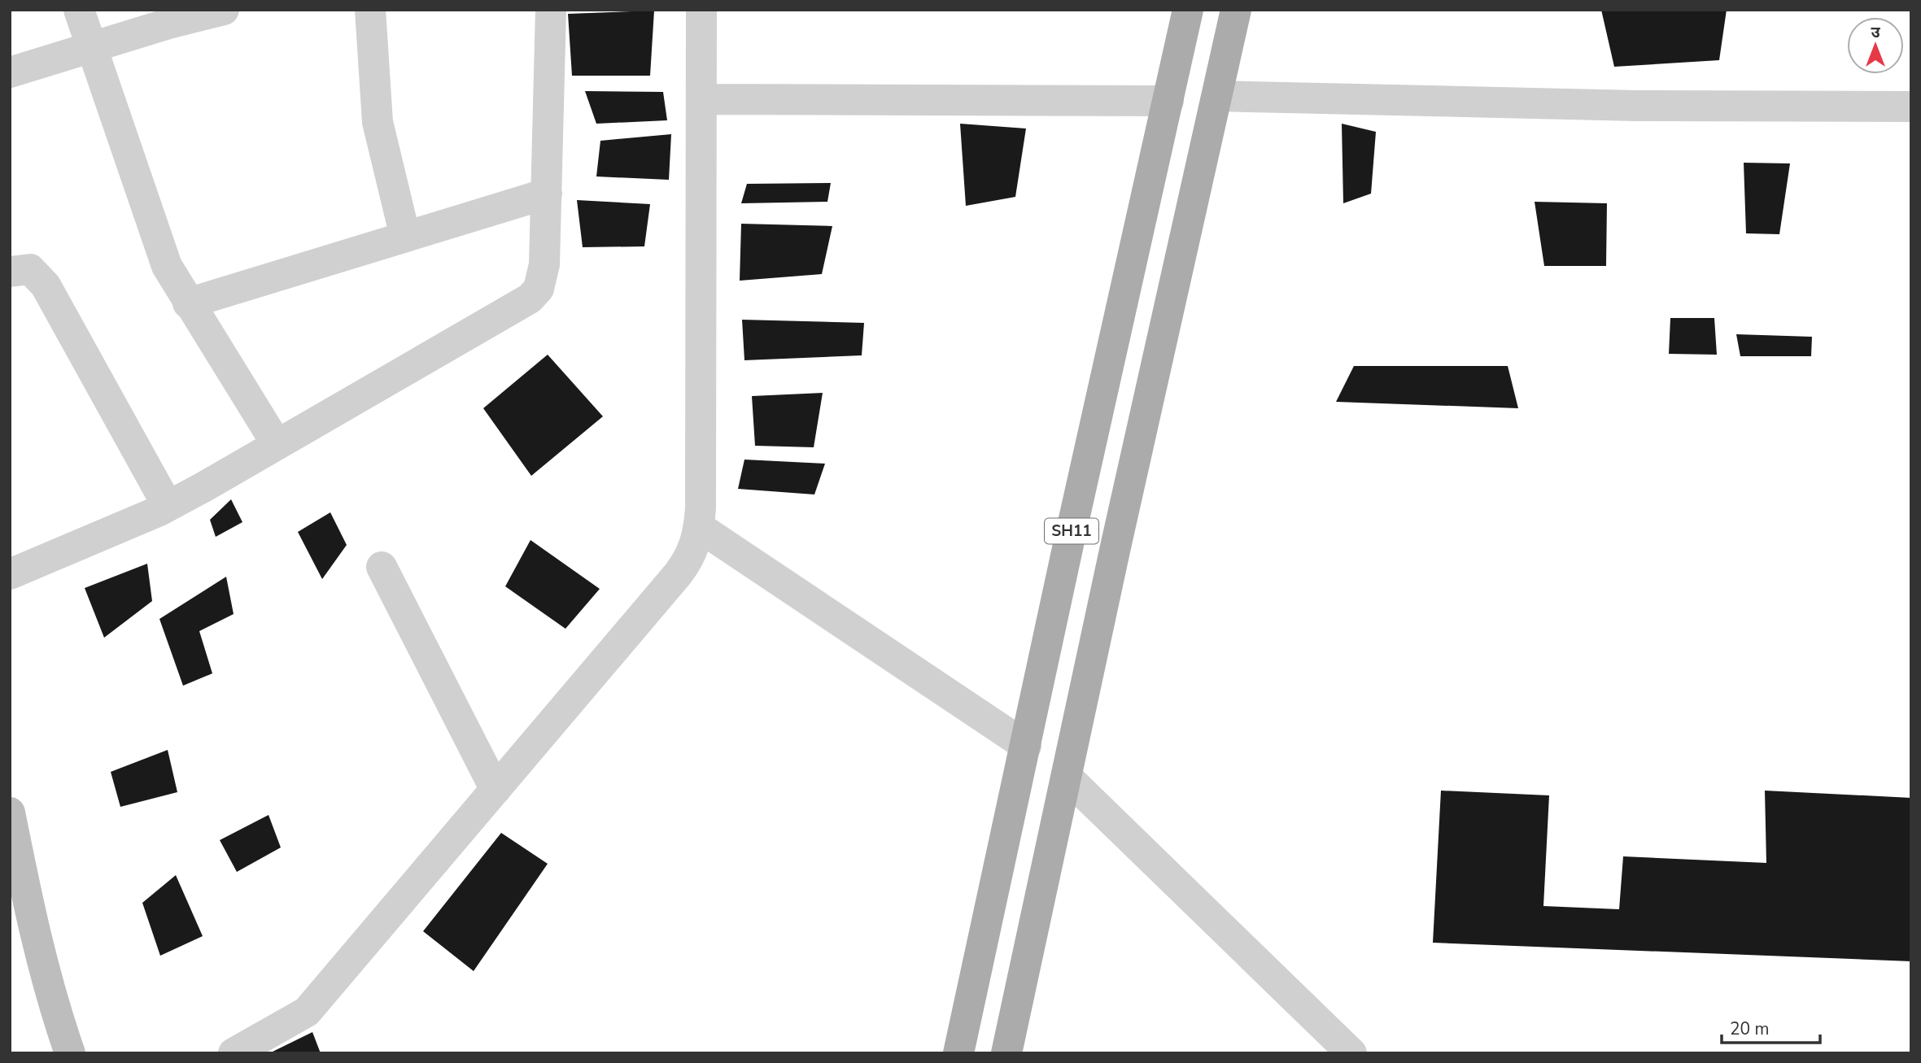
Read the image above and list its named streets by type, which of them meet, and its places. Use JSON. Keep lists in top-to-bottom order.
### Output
{
  "streets": {
    "main road": ["SH11"]
  },
  "scale_bar": "20 m",
  "north": "top"
}
